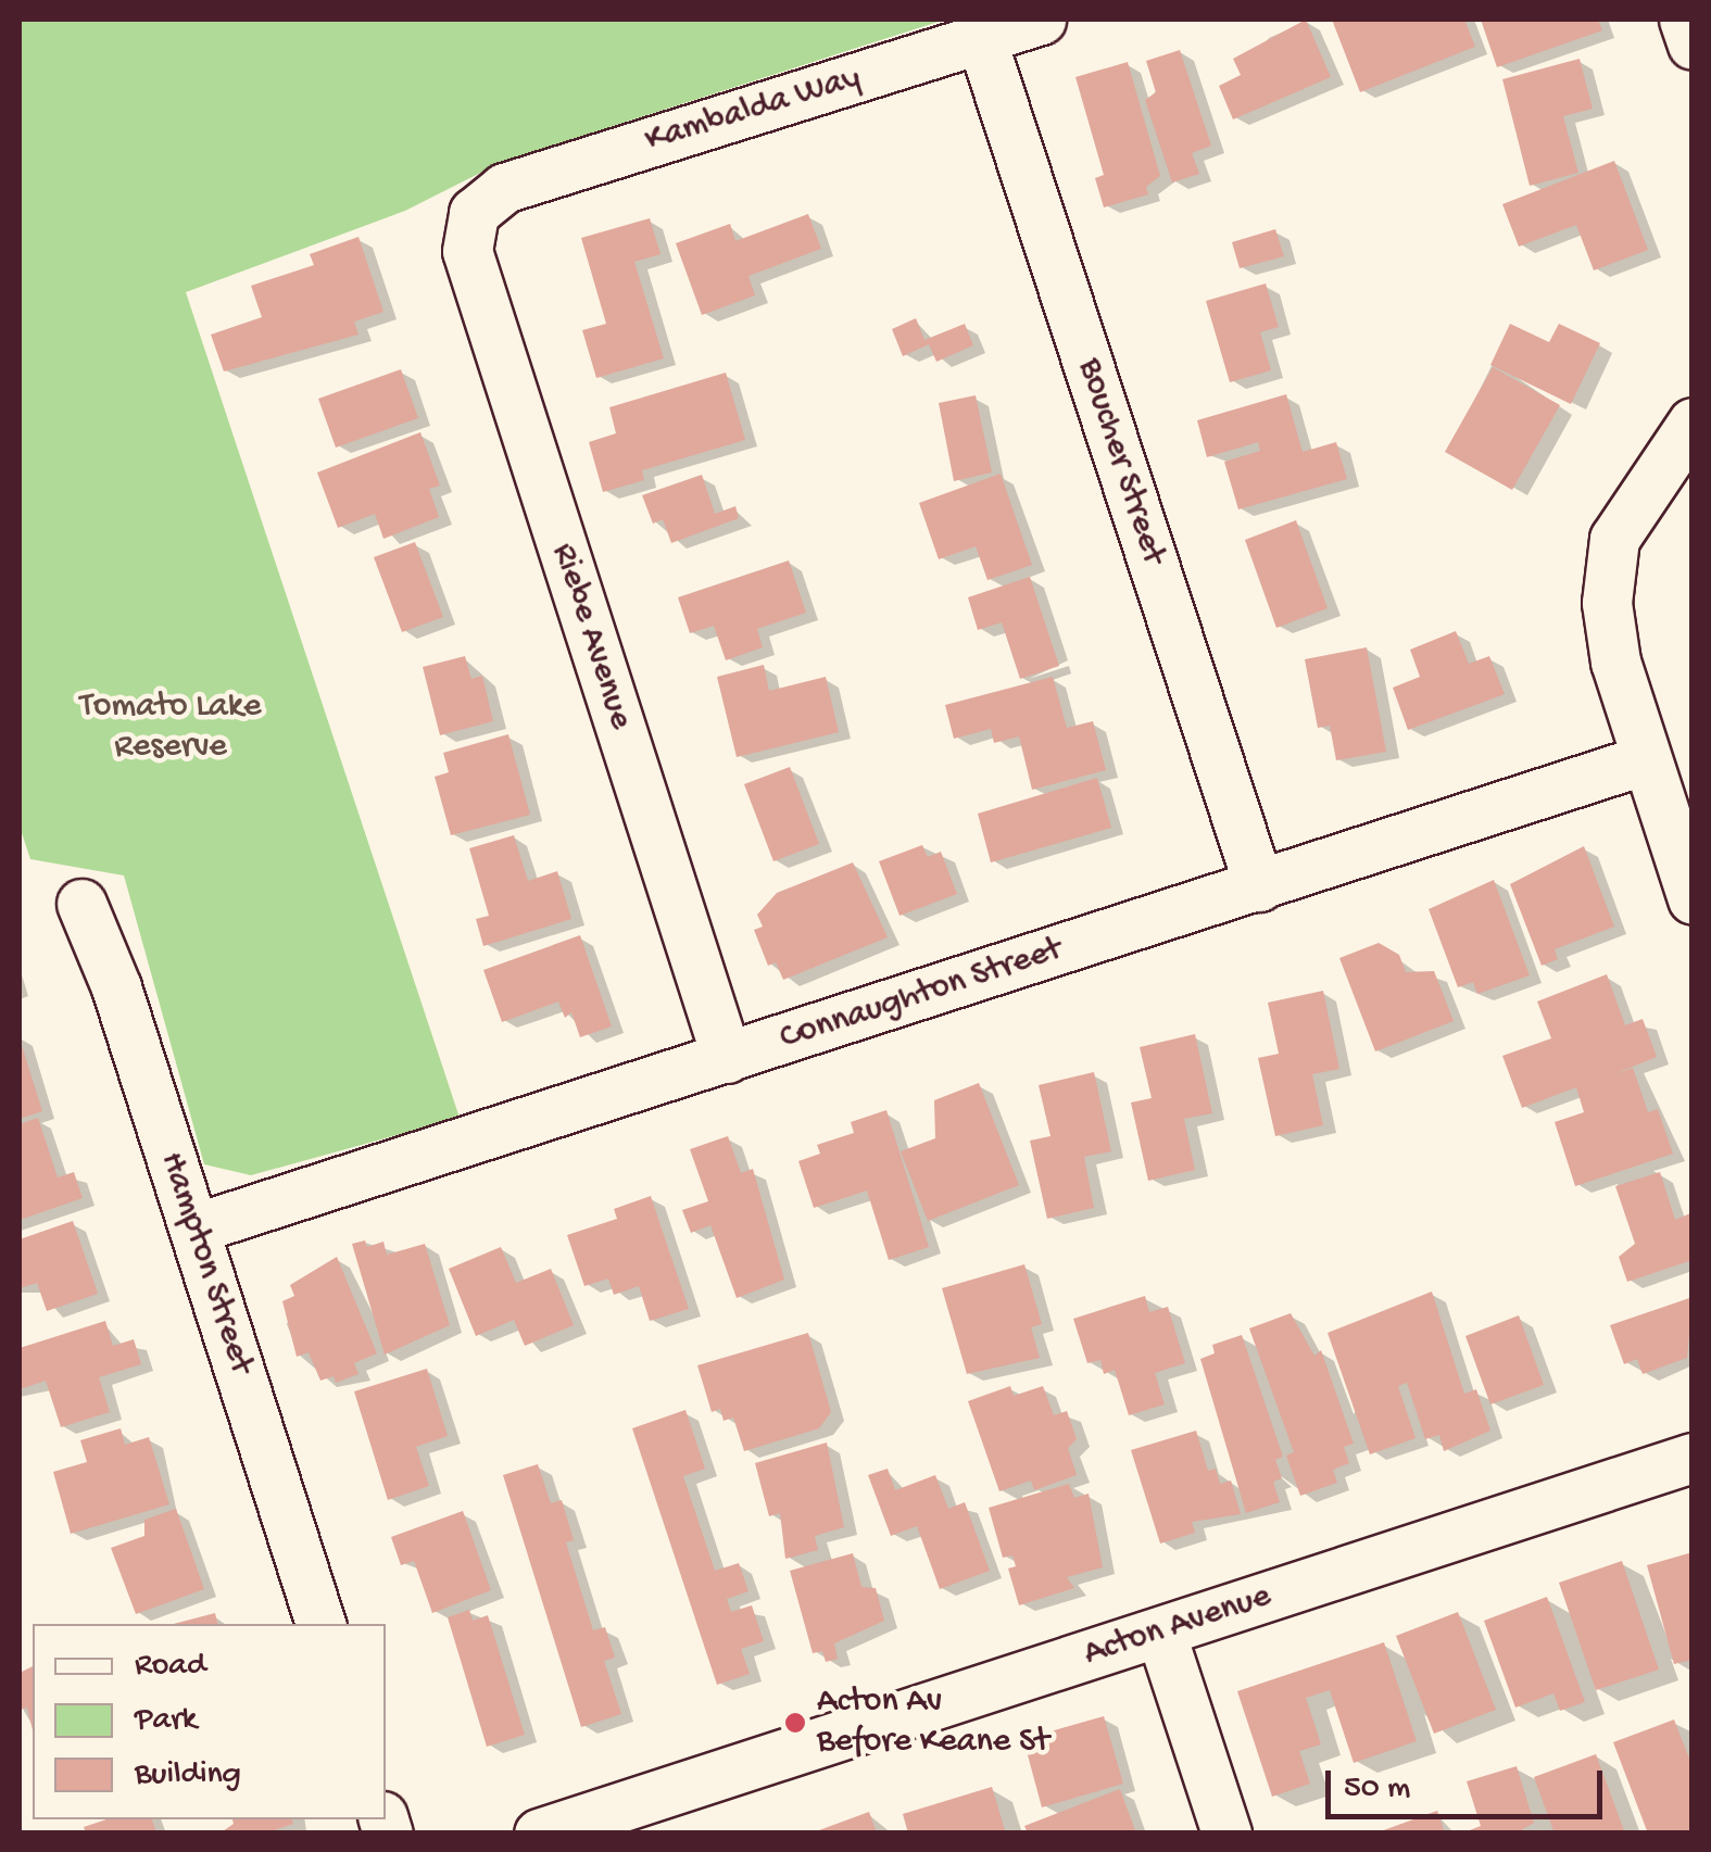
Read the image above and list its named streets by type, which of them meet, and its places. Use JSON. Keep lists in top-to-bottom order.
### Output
{
  "streets": {
    "street": [
      "Kambalda Way",
      "Boucher Street",
      "Riebe Avenue",
      "Connaughton Street",
      "Hampton Street",
      "Acton Avenue"
    ]
  },
  "crossings": [
    ["Kambalda Way", "Boucher Street"],
    ["Kambalda Way", "Riebe Avenue"],
    ["Boucher Street", "Connaughton Street"],
    ["Riebe Avenue", "Connaughton Street"],
    ["Connaughton Street", "Hampton Street"]
  ],
  "parks": ["Tomato Lake Reserve"],
  "places": ["Acton Av Before Keane St"],
  "legend": ["Road", "Park", "Building"],
  "scale_bar": "50 m"
}
